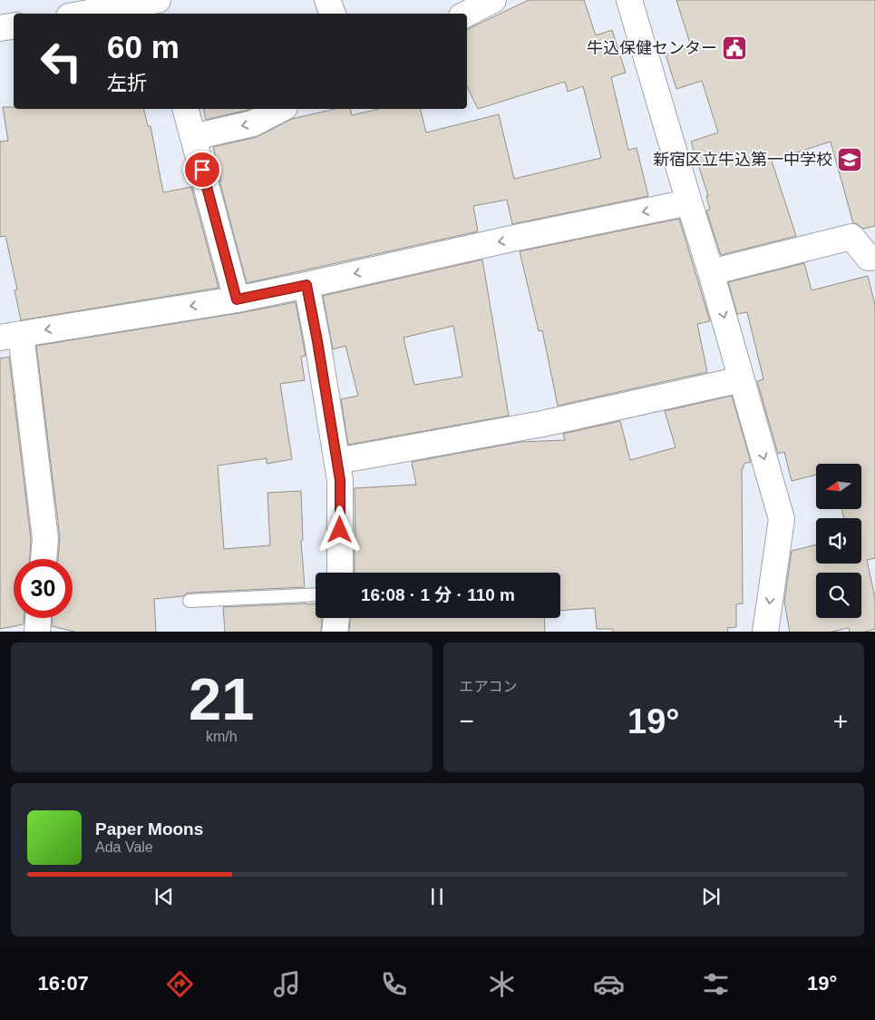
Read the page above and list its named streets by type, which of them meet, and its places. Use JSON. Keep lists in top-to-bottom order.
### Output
{
  "places": {
    "public building": ["牛込保健センター"],
    "school or university": ["新宿区立牛込第一中学校"]
  },
  "north": "left",
  "page": {
    "turn": ["60 m", "左折"],
    "limit": "30",
    "trip": "16:08 · 1 分 · 110 m",
    "tile": [
      ["21", "km/h"],
      "エアコン"
    ],
    "heat": ["−", "19°", "+"],
    "song": ["Paper Moons", "Ada Vale"],
    "tabs": ["16:07", "19°"]
  }
}
